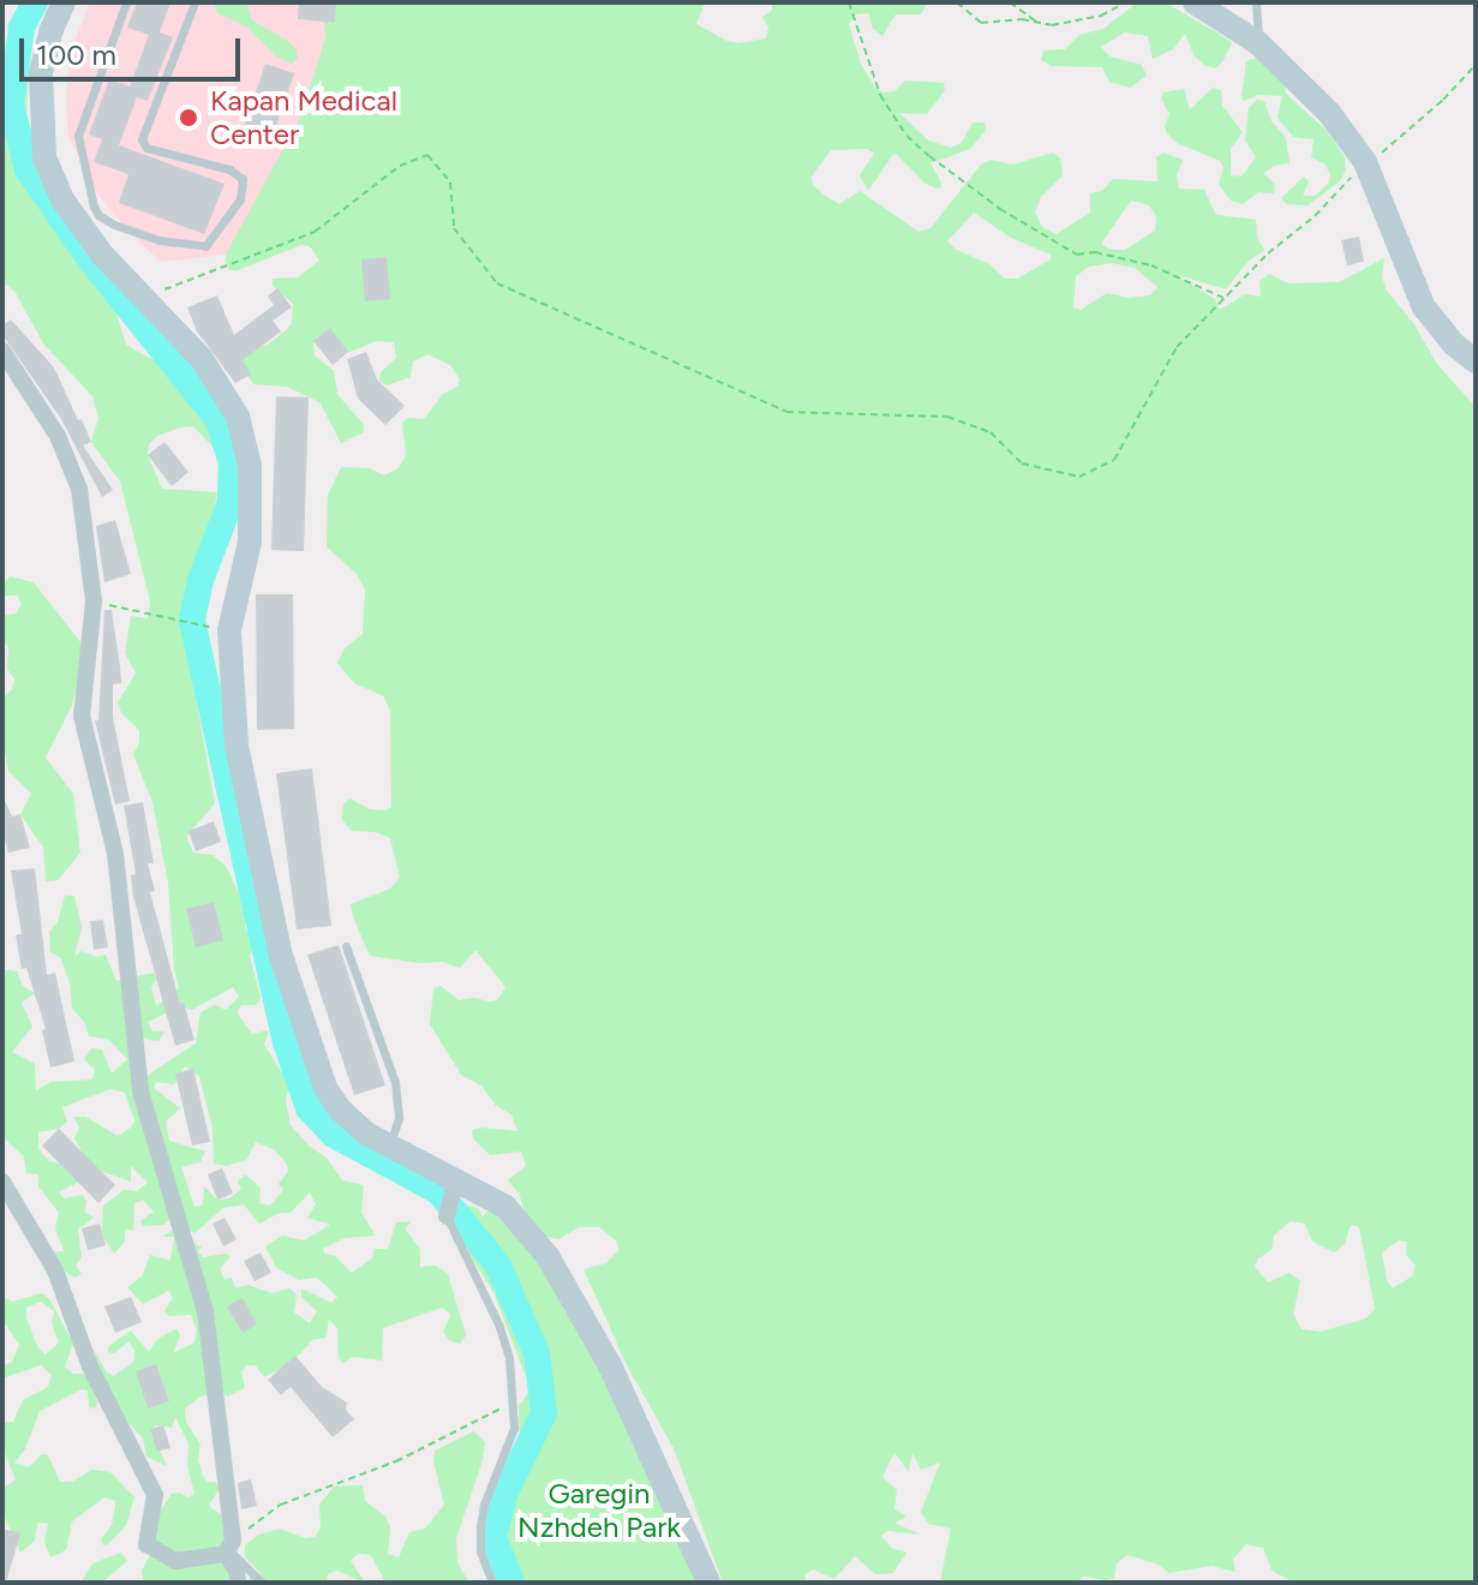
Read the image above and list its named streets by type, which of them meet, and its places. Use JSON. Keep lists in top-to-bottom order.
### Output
{
  "parks": ["Garegin Nzhdeh Park"],
  "places": ["Kapan Medical Center"],
  "scale_bar": "100 m"
}
